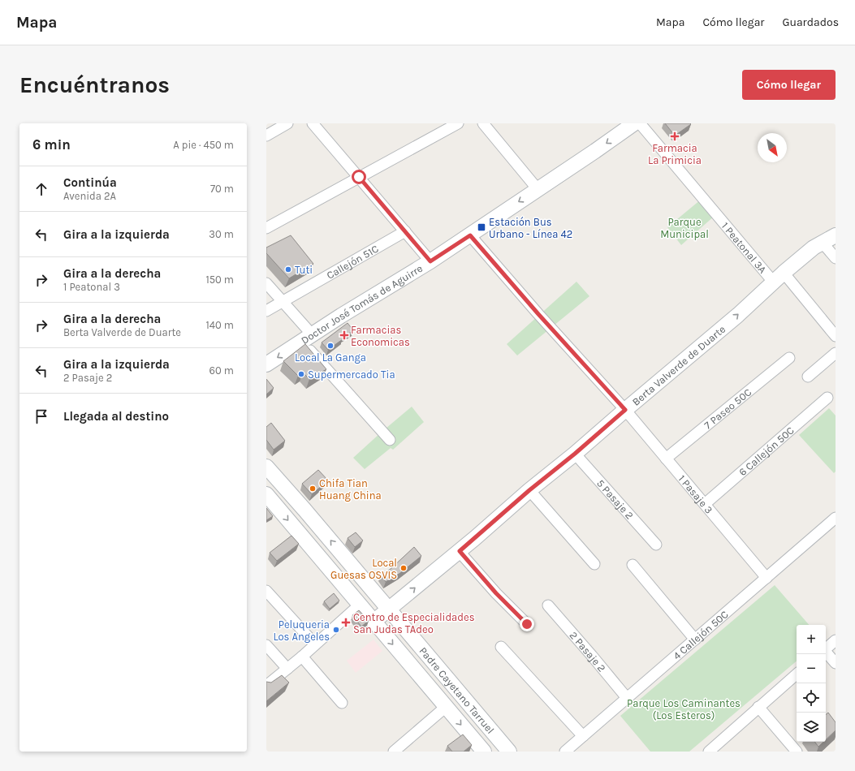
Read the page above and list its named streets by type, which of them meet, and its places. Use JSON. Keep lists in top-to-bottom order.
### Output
{
  "streets": {
    "street": [
      "1 Peatonal 3A",
      "Callejón 51C",
      "Doctor José Tomás de Aguirre",
      "Berta Valverde de Duarte",
      "7 Paseo 50C",
      "6 Callejón 50C",
      "1 Pasaje 3",
      "5 Pasaje 2",
      "4 Callejón 50C",
      "2 Pasaje 2",
      "Padre Cayetano Tarruel"
    ]
  },
  "crossings": [
    ["1 Peatonal 3A", "Berta Valverde de Duarte"],
    ["Doctor José Tomás de Aguirre", "1 Pasaje 3"],
    ["Berta Valverde de Duarte", "1 Pasaje 3"],
    ["Berta Valverde de Duarte", "5 Pasaje 2"],
    ["Berta Valverde de Duarte", "Padre Cayetano Tarruel"],
    ["7 Paseo 50C", "1 Pasaje 3"],
    ["6 Callejón 50C", "1 Pasaje 3"],
    ["1 Pasaje 3", "4 Callejón 50C"],
    ["4 Callejón 50C", "2 Pasaje 2"]
  ],
  "one_way": ["Doctor José Tomás de Aguirre", "Berta Valverde de Duarte"],
  "parks": ["Parque Municipal", "Parque Los Caminantes (Los Esteros)"],
  "places": {
    "health": ["Farmacia La Primicia", "Farmacias Economicas", "Centro de Especialidades San Judas TAdeo"],
    "transit": ["Estación Bus Urbano - Línea 42"],
    "other": [
      "Tuti",
      "Local La Ganga",
      "Supermercado Tia",
      "Chifa Tian Huang China",
      "Local Guesas OSVIS",
      "Peluqueria Los Angeles"
    ]
  },
  "north": "bottom right",
  "page": {
    "header": "Mapa",
    "nav": ["Mapa", "Cómo llegar", "Guardados"],
    "buttons": "Cómo llegar",
    "title": "Encuéntranos",
    "heading": ["6 min", "A pie · 450 m"],
    "list": [
      ["Continúa", "Avenida 2A", "70 m"],
      ["Gira a la izquierda", "30 m"],
      ["Gira a la derecha", "1 Peatonal 3", "150 m"],
      ["Gira a la derecha", "Berta Valverde de Duarte", "140 m"],
      ["Gira a la izquierda", "2 Pasaje 2", "60 m"],
      "Llegada al destino"
    ],
    "map_buttons": ["+", "−"]
  }
}
